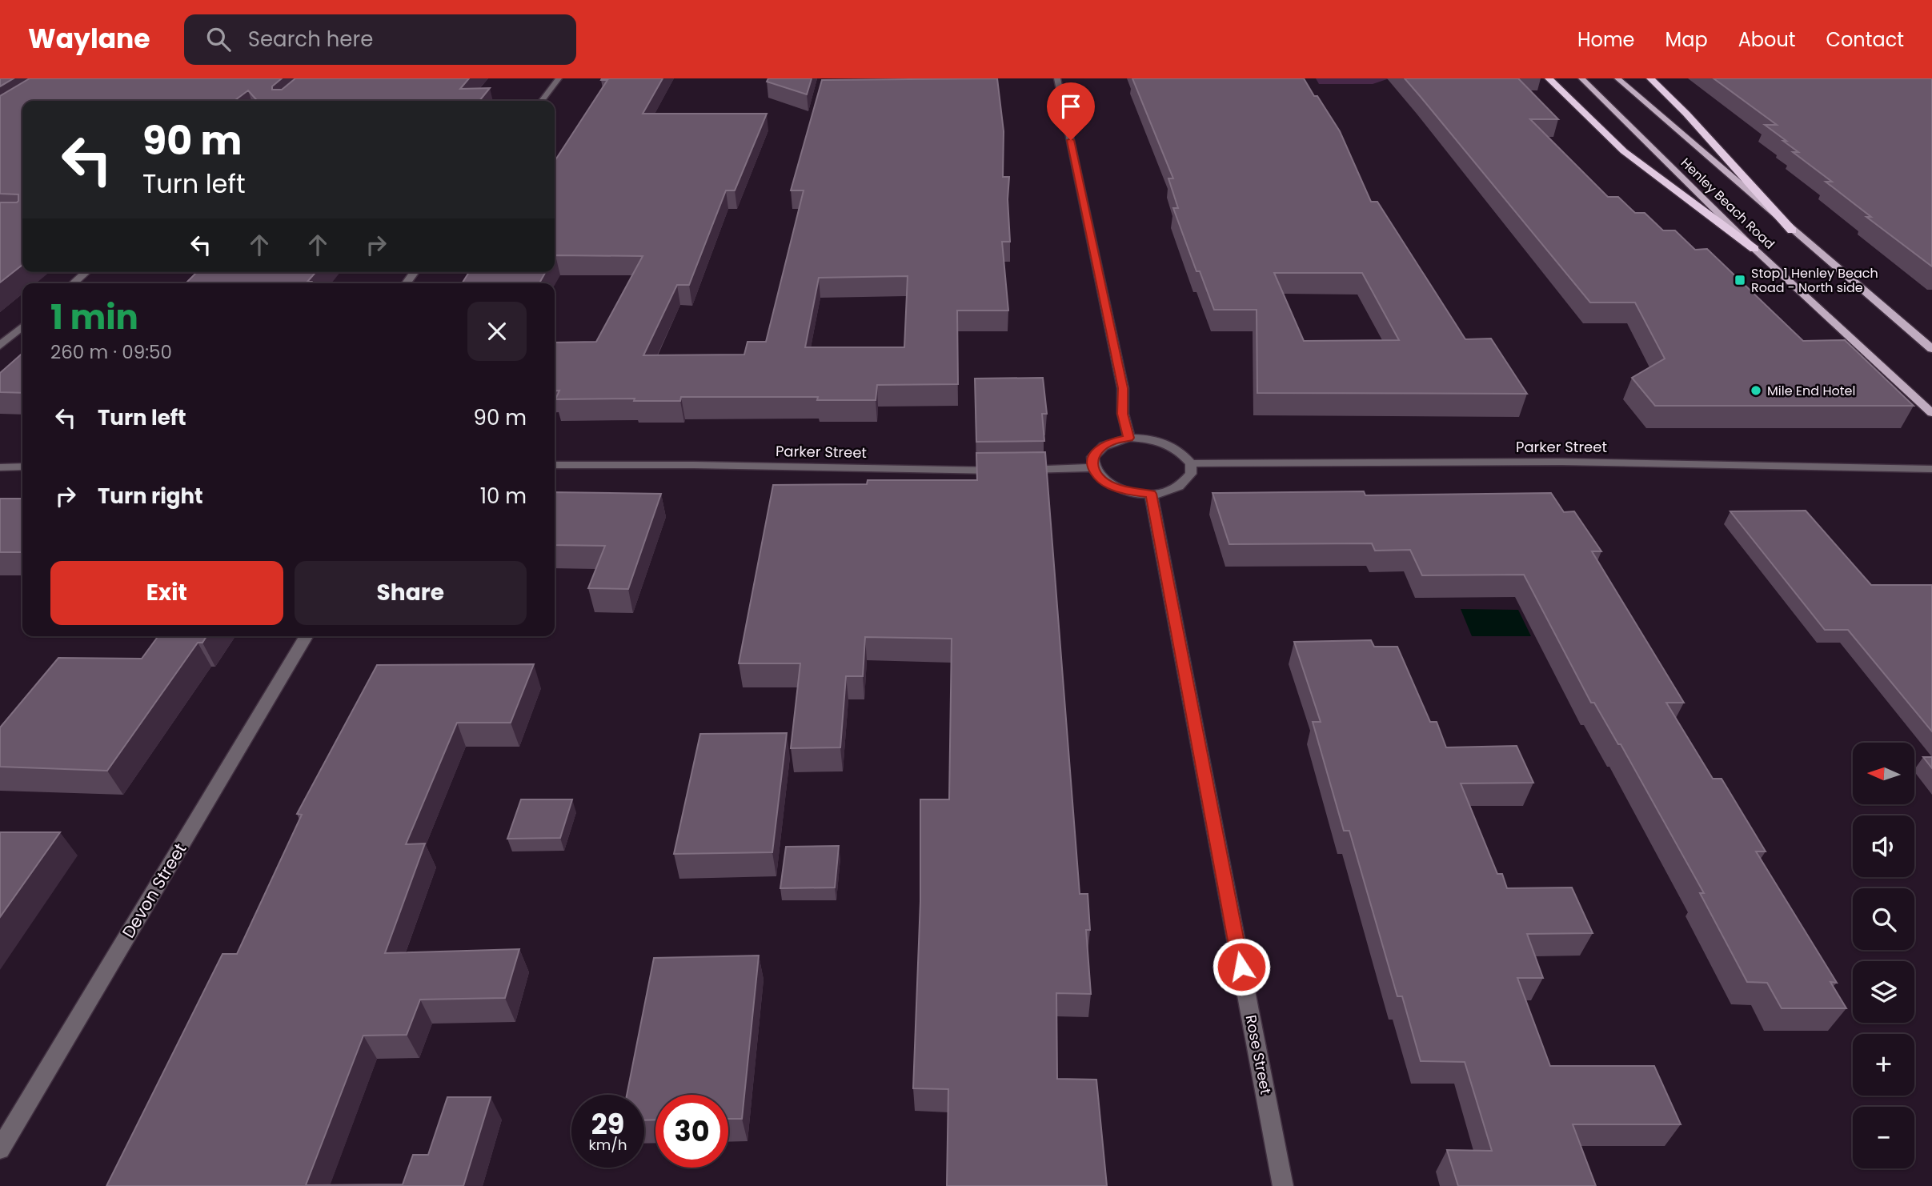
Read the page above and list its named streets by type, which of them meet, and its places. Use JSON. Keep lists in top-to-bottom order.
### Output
{
  "streets": {
    "main road": ["Henley Beach Road"],
    "street": ["Parker Street", "Devon Street", "Rose Street"]
  },
  "crossings": [
    ["Parker Street", "Rose Street"]
  ],
  "places": {
    "transit": ["Stop 1 Henley Beach Road - North side"],
    "other": ["Mile End Hotel"]
  },
  "north": "left",
  "page": {
    "header": "Waylane",
    "search": "Search here",
    "nav": [
      "Home",
      "Map",
      "About",
      "Contact"
    ],
    "turn": ["90 m", "Turn left"],
    "heading": ["1 min", "260 m · 09:50"],
    "list": [
      {
        "name": "Turn left",
        "value": "90 m"
      },
      {
        "name": "Turn right",
        "value": "10 m"
      }
    ],
    "buttons": ["Exit", "Share"],
    "map_buttons": ["+", "−"],
    "speed": "29 km/h",
    "limit": "30"
  }
}
